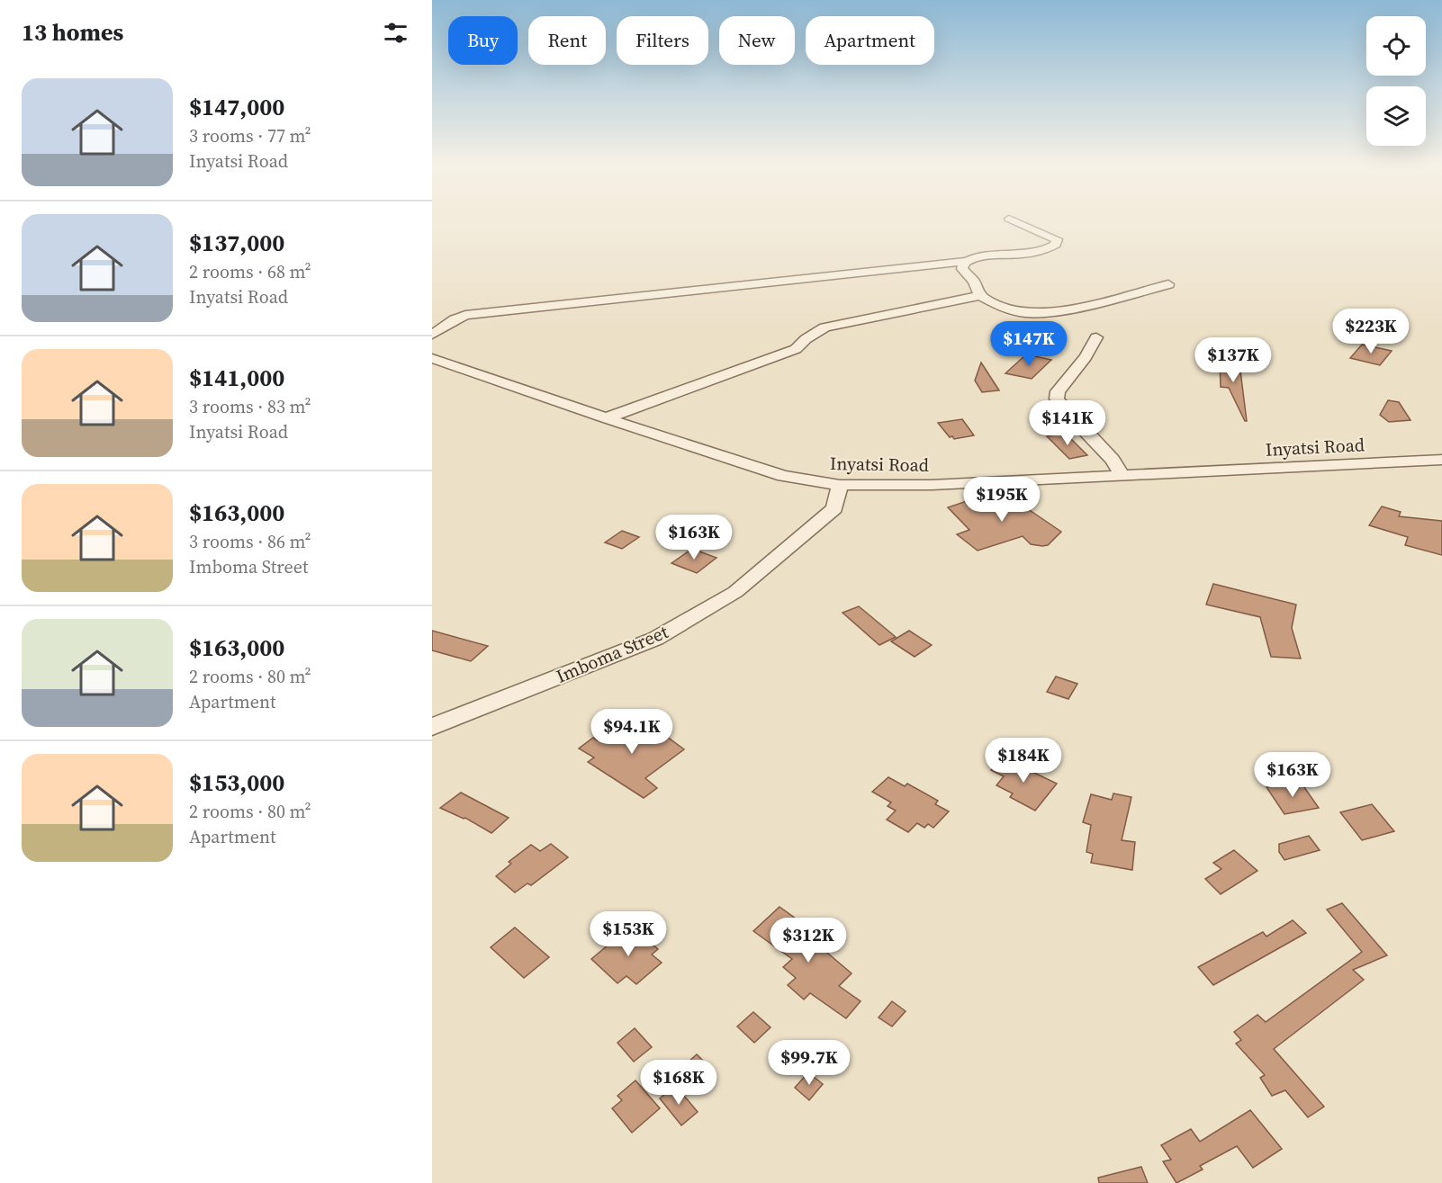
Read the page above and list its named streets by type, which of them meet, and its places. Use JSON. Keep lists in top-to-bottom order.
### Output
{
  "streets": {
    "street": ["Inyatsi Road", "Imboma Street"]
  },
  "crossings": [
    ["Inyatsi Road", "Imboma Street"]
  ],
  "page": {
    "heading": "13 homes",
    "chip": [
      "Buy",
      "Rent",
      "Filters",
      "New",
      "Apartment"
    ],
    "list": [
      {
        "name": "$147,000",
        "note": "3 rooms · 77 m² · Inyatsi Road"
      },
      {
        "name": "$137,000",
        "note": "2 rooms · 68 m² · Inyatsi Road"
      },
      {
        "name": "$141,000",
        "note": "3 rooms · 83 m² · Inyatsi Road"
      },
      {
        "name": "$163,000",
        "note": "3 rooms · 86 m² · Imboma Street"
      },
      {
        "name": "$163,000",
        "note": "2 rooms · 80 m² · Apartment"
      },
      {
        "name": "$153,000",
        "note": "2 rooms · 80 m² · Apartment"
      }
    ],
    "price": [
      "$223K",
      "$147K",
      "$137K",
      "$141K",
      "$195K",
      "$163K",
      "$94.1K",
      "$184K",
      "$163K",
      "$153K",
      "$312K",
      "$99.7K",
      "$168K"
    ]
  }
}
